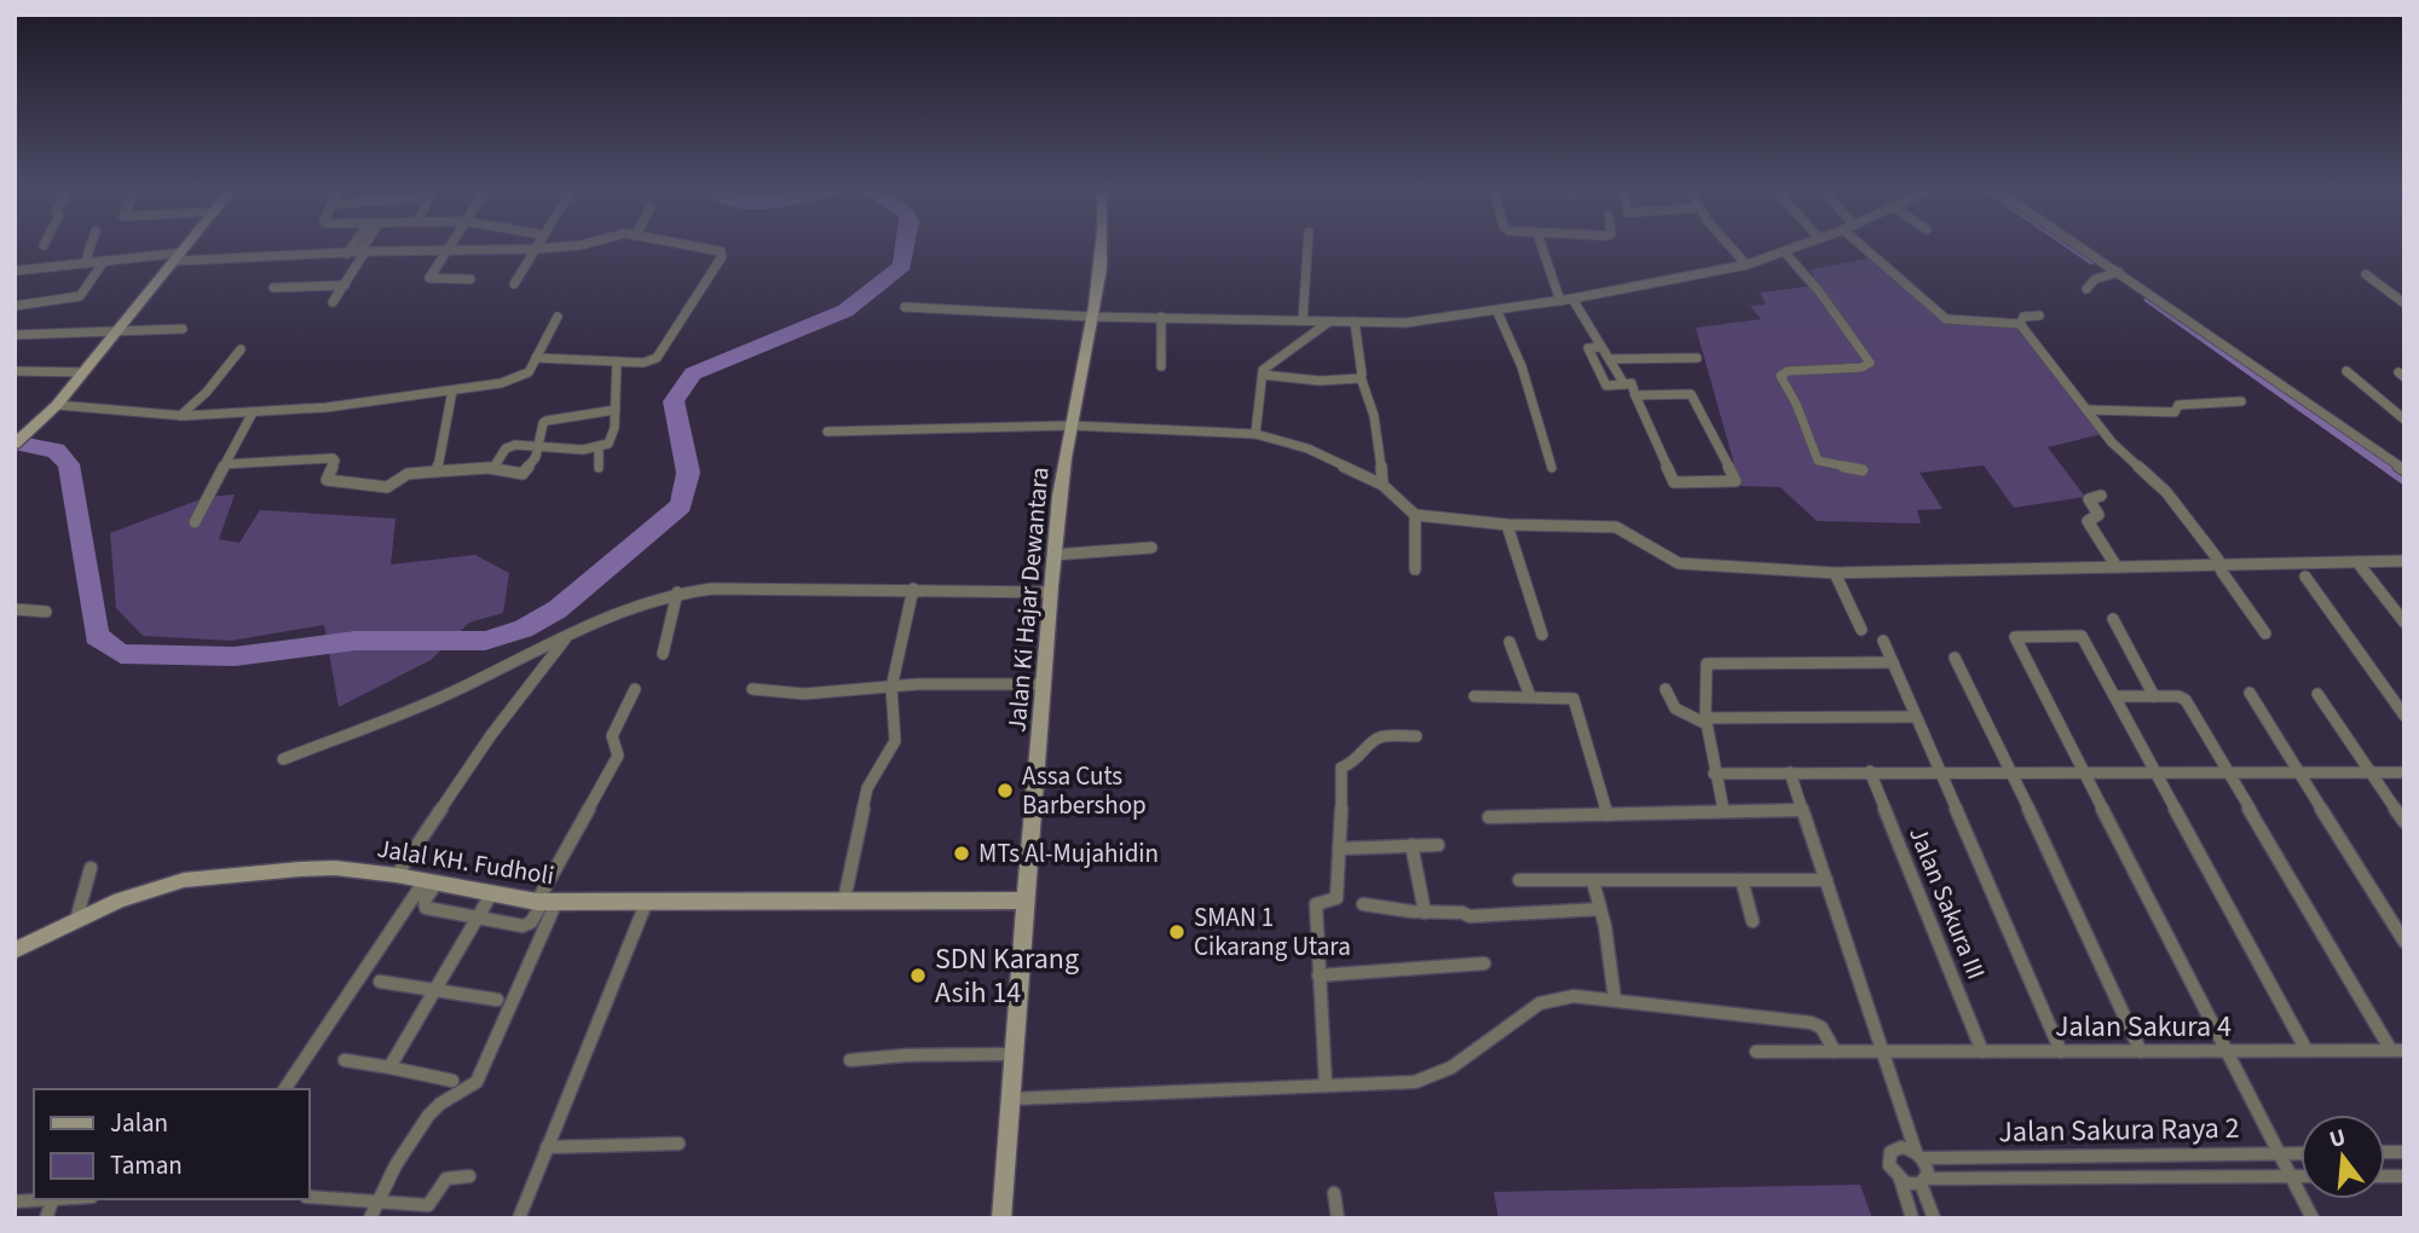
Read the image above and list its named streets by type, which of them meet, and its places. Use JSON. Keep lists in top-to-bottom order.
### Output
{
  "streets": {
    "main road": ["Jalan Ki Hajar Dewantara", "Jalal KH. Fudholi"],
    "street": ["Jalan Sakura III", "Jalan Sakura 4", "Jalan Sakura Raya 2"]
  },
  "crossings": [
    ["Jalan Ki Hajar Dewantara", "Jalal KH. Fudholi"],
    ["Jalan Sakura III", "Jalan Sakura 4"]
  ],
  "places": [
    "Assa Cuts Barbershop",
    "MTs Al-Mujahidin",
    "SMAN 1 Cikarang Utara",
    "SDN Karang Asih 14"
  ],
  "legend": ["Jalan", "Taman"],
  "north": "top"
}
